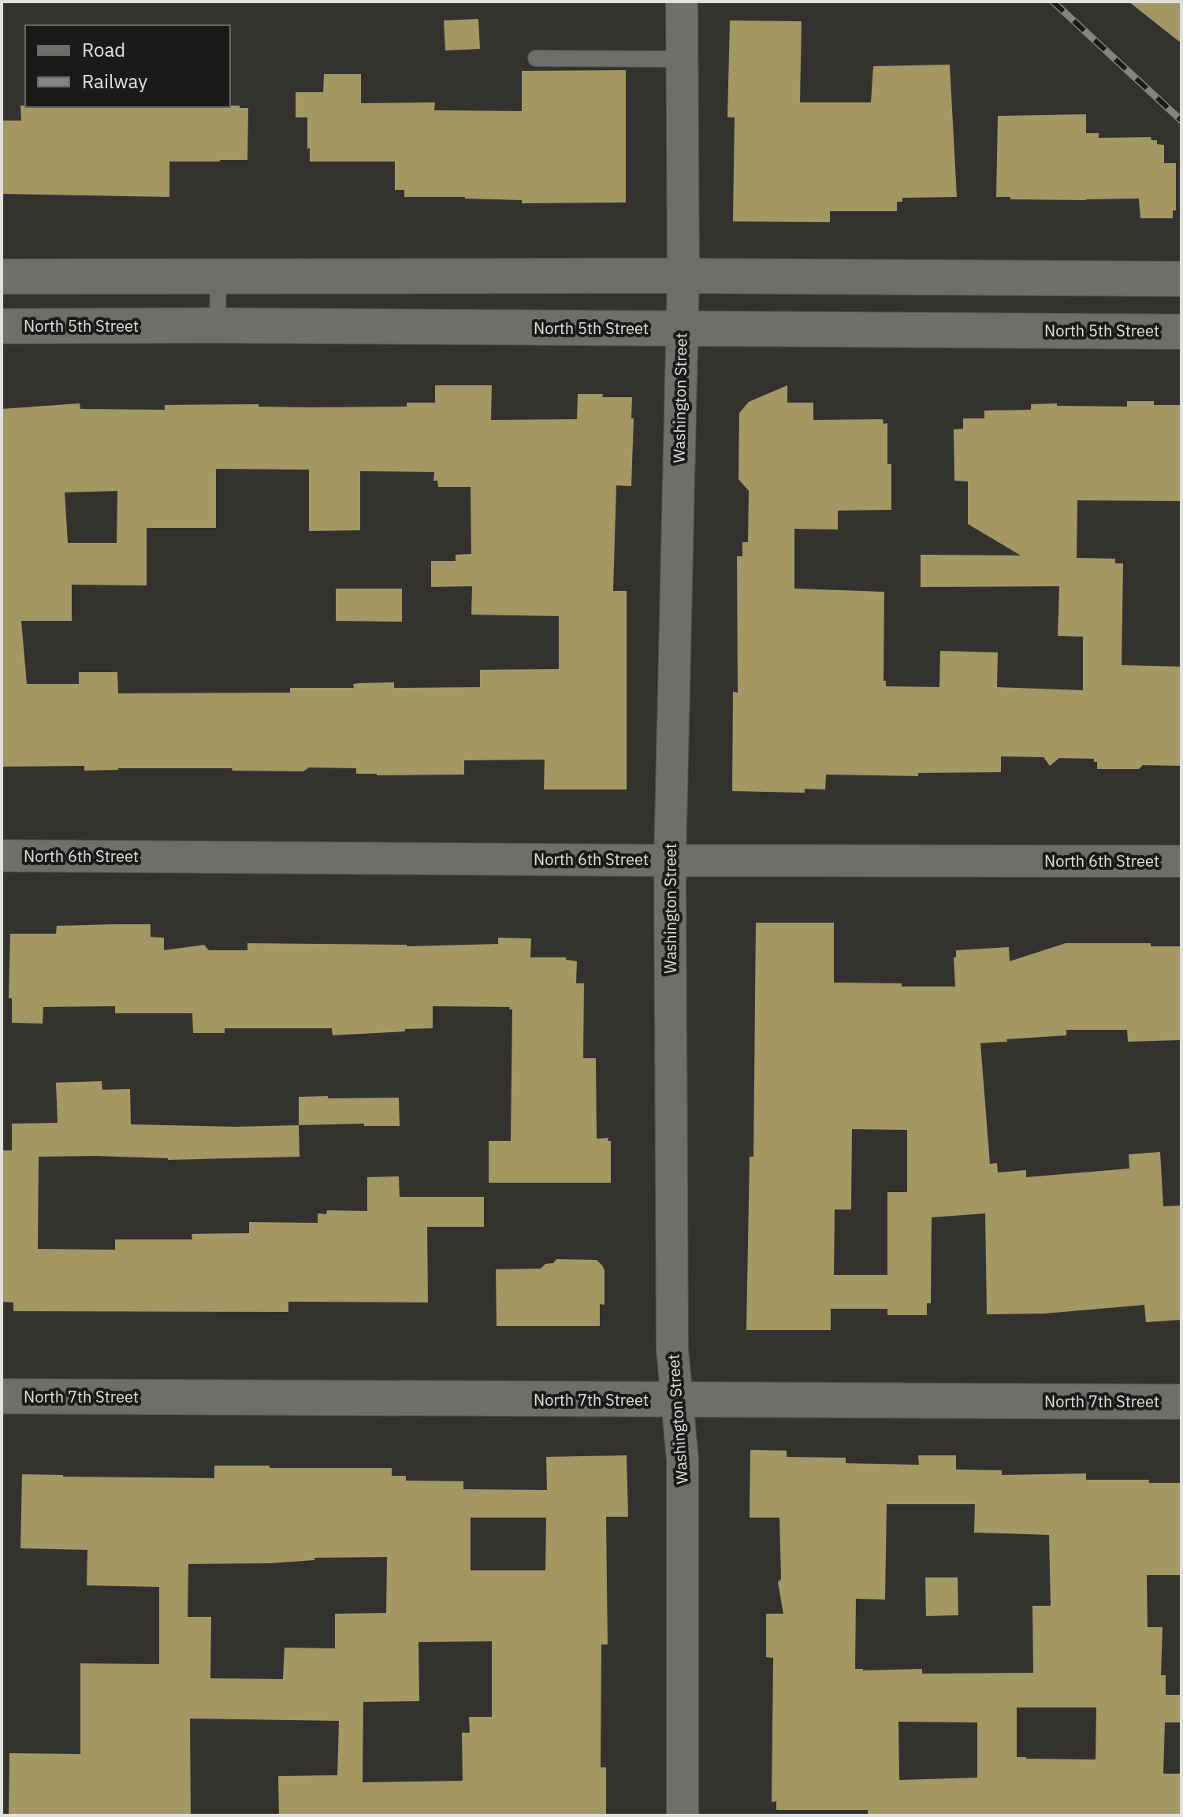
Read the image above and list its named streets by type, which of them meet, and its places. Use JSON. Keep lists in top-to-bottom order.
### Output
{
  "streets": {
    "street": [
      "North 5th Street",
      "Washington Street",
      "North 6th Street",
      "North 7th Street"
    ]
  },
  "crossings": [
    ["North 5th Street", "Washington Street"],
    ["Washington Street", "North 6th Street"],
    ["Washington Street", "North 7th Street"]
  ],
  "legend": ["Road", "Railway"]
}
